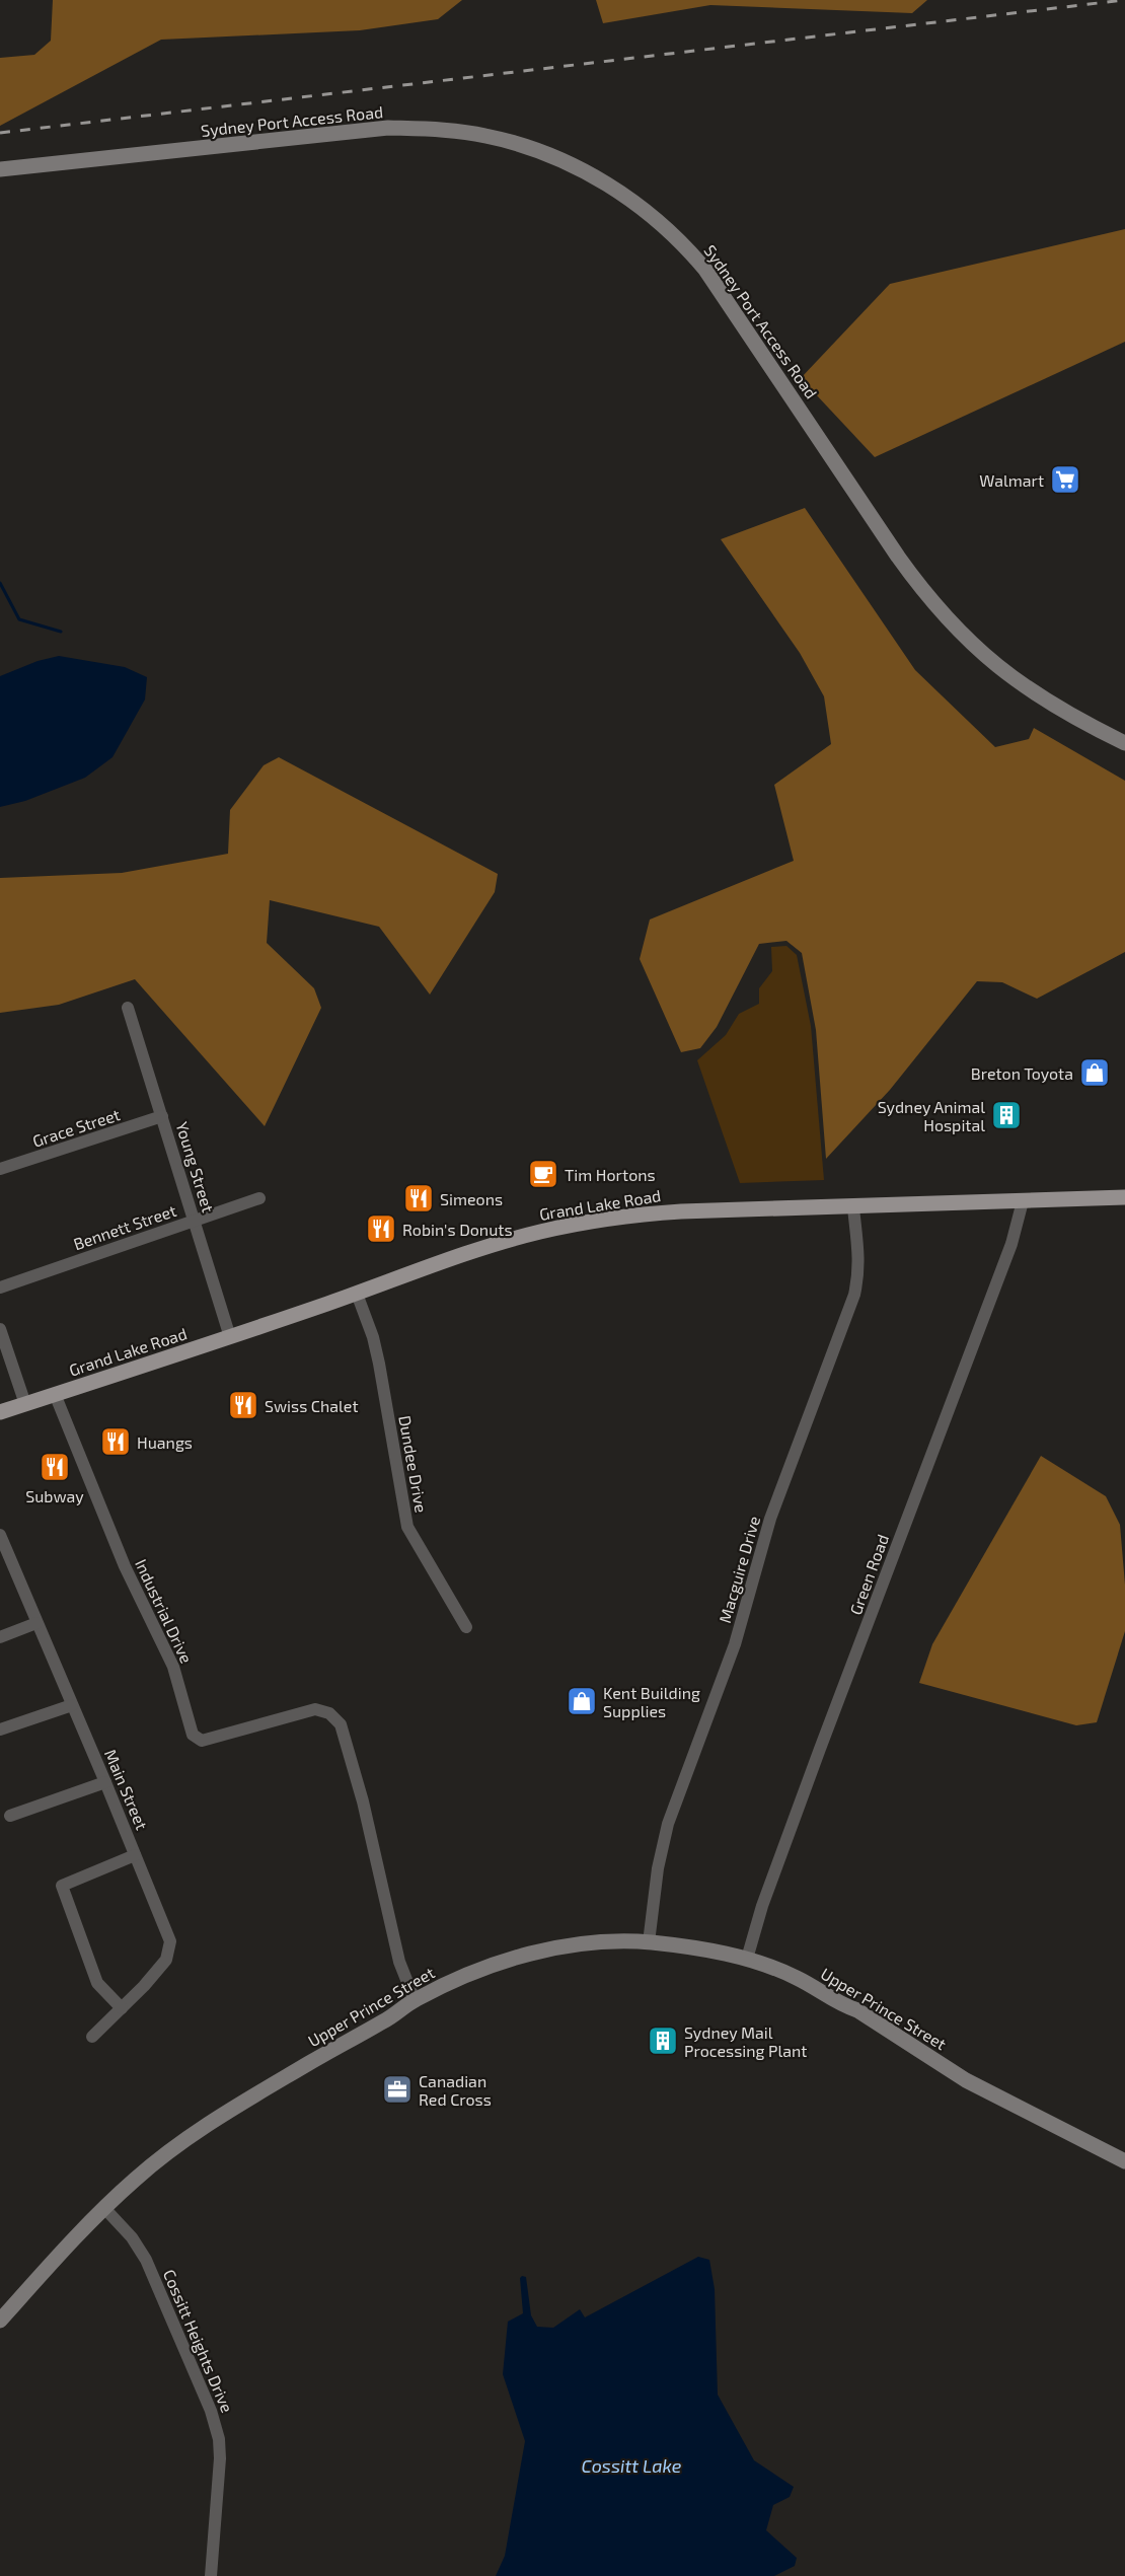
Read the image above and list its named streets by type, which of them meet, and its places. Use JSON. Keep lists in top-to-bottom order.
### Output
{
  "streets": {
    "main road": ["Sydney Port Access Road", "Grand Lake Road", "Upper Prince Street"],
    "street": [
      "Grace Street",
      "Young Street",
      "Bennett Street",
      "Dundee Drive",
      "Macguire Drive",
      "Green Road",
      "Industrial Drive",
      "Main Street",
      "Cossitt Heights Drive"
    ]
  },
  "crossings": [
    ["Grace Street", "Young Street"],
    ["Young Street", "Grand Lake Road"],
    ["Young Street", "Bennett Street"],
    ["Grand Lake Road", "Dundee Drive"],
    ["Grand Lake Road", "Macguire Drive"],
    ["Grand Lake Road", "Green Road"],
    ["Grand Lake Road", "Industrial Drive"],
    ["Macguire Drive", "Upper Prince Street"],
    ["Green Road", "Upper Prince Street"],
    ["Industrial Drive", "Upper Prince Street"],
    ["Upper Prince Street", "Cossitt Heights Drive"]
  ],
  "water": ["Cossitt Lake"],
  "places": {
    "supermarket": ["Walmart"],
    "shop": ["Breton Toyota", "Kent Building Supplies"],
    "building": ["Sydney Animal Hospital", "Sydney Mail Processing Plant"],
    "cafe": ["Tim Hortons"],
    "restaurant": [
      "Simeons",
      "Robin's Donuts",
      "Swiss Chalet",
      "Huangs",
      "Subway"
    ],
    "office": ["Canadian Red Cross"]
  }
}
